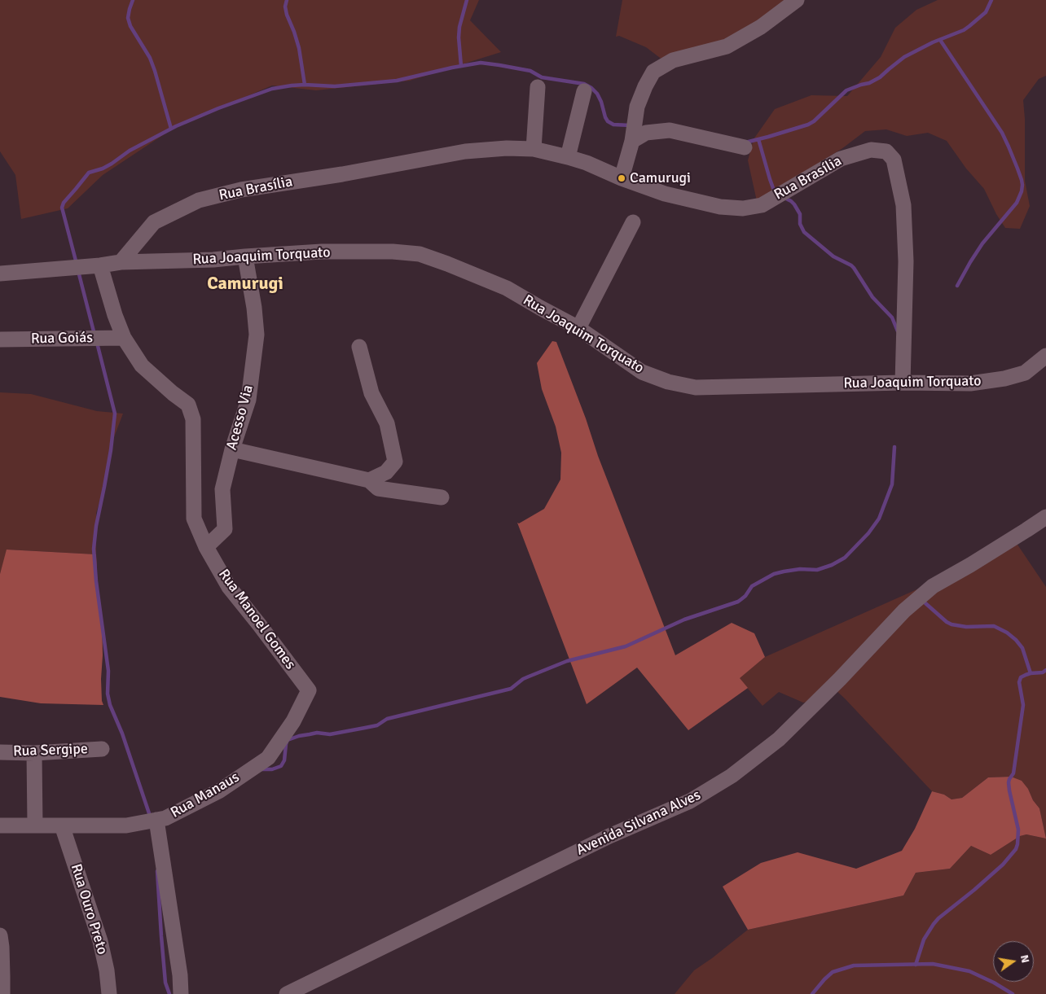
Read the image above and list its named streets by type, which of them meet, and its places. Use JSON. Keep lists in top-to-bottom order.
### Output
{
  "streets": {
    "street": [
      "Rua Brasília",
      "Rua Joaquim Torquato",
      "Rua Goiás",
      "Acesso Via",
      "Rua Manoel Gomes",
      "Rua Sergipe",
      "Rua Manaus",
      "Avenida Silvana Alves",
      "Rua Ouro Preto"
    ]
  },
  "crossings": [
    ["Rua Brasília", "Rua Joaquim Torquato"],
    ["Rua Joaquim Torquato", "Acesso Via"],
    ["Rua Goiás", "Rua Manoel Gomes"],
    ["Acesso Via", "Rua Manoel Gomes"],
    ["Rua Manoel Gomes", "Rua Manaus"],
    ["Rua Manaus", "Rua Ouro Preto"]
  ],
  "districts": ["Camurugi"],
  "places": ["Camurugi"],
  "north": "right"
}
